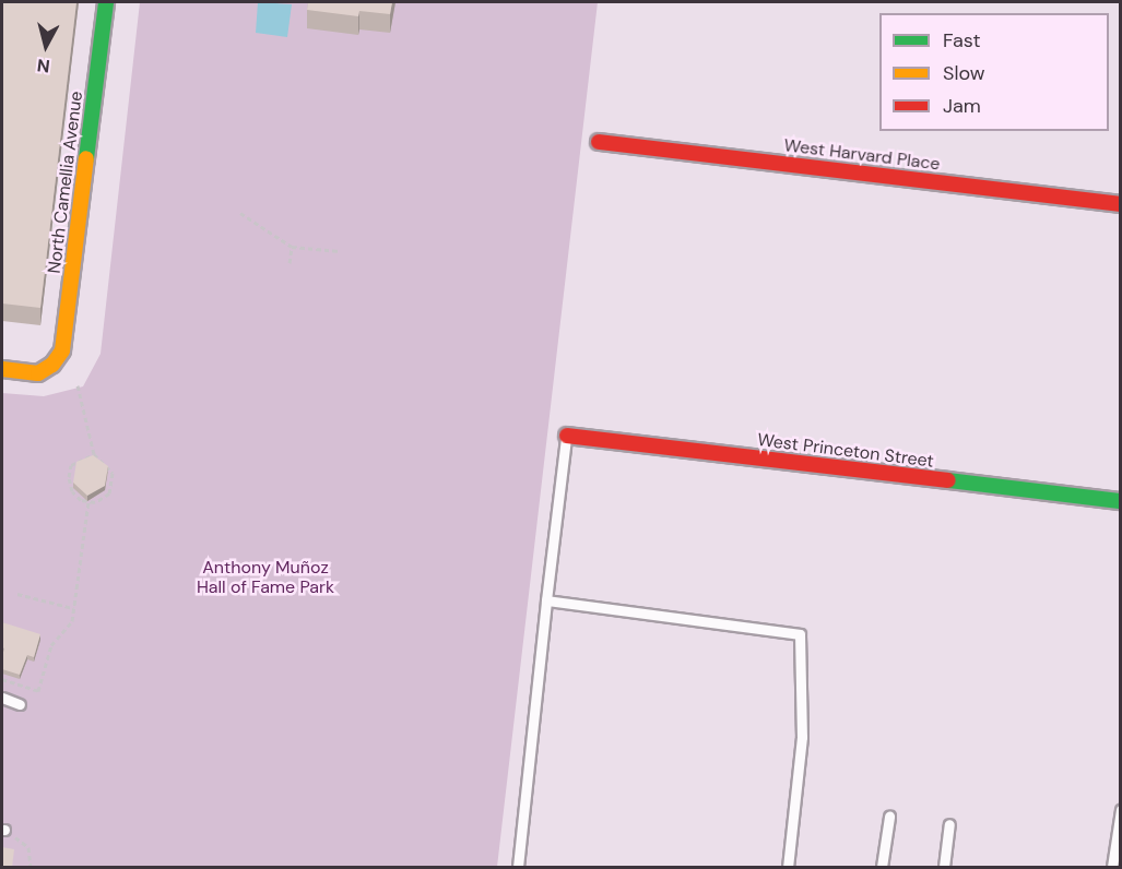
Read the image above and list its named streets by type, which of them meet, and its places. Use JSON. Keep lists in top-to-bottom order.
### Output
{
  "streets": {
    "street": ["West Harvard Place", "North Camellia Avenue", "West Princeton Street"]
  },
  "parks": ["Anthony Muñoz Hall of Fame Park"],
  "legend": ["Fast", "Slow", "Jam"],
  "north": "bottom"
}
